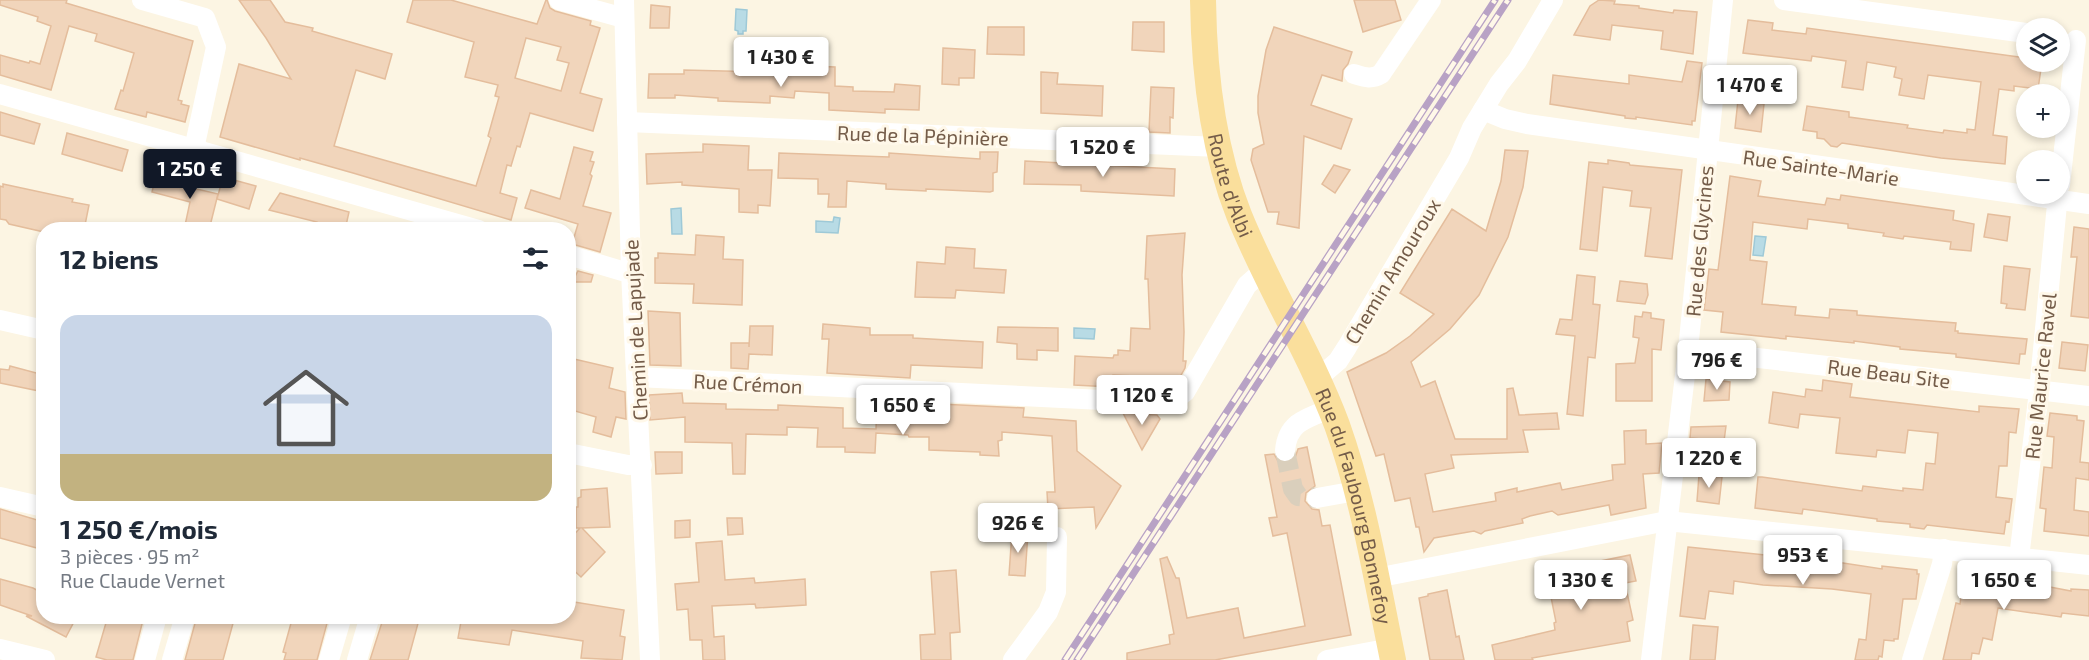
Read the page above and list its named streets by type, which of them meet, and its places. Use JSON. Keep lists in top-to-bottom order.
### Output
{
  "streets": {
    "main road": ["Route d'Albi", "Rue du Faubourg Bonnefoy"],
    "street": [
      "Rue de la Pépinière",
      "Rue Sainte-Marie",
      "Rue des Glycines",
      "Chemin Amouroux",
      "Chemin de Lapujade",
      "Rue Beau Site",
      "Rue Maurice Ravel",
      "Rue Crémon"
    ]
  },
  "crossings": [
    ["Rue de la Pépinière", "Route d'Albi"],
    ["Rue de la Pépinière", "Chemin de Lapujade"],
    ["Rue Sainte-Marie", "Rue des Glycines"],
    ["Rue Sainte-Marie", "Chemin Amouroux"],
    ["Route d'Albi", "Rue Crémon"],
    ["Route d'Albi", "Rue du Faubourg Bonnefoy"],
    ["Rue des Glycines", "Rue Beau Site"],
    ["Chemin Amouroux", "Rue du Faubourg Bonnefoy"],
    ["Chemin de Lapujade", "Rue Crémon"],
    ["Rue Beau Site", "Rue Maurice Ravel"]
  ],
  "page": {
    "map_buttons": ["+", "−"],
    "price": [
      "1 430 €",
      "1 470 €",
      "1 520 €",
      "1 250 €",
      "796 €",
      "1 120 €",
      "1 650 €",
      "1 220 €",
      "926 €",
      "953 €",
      "1 330 €",
      "1 650 €"
    ],
    "heading": "12 biens",
    "list": [
      {
        "name": "1 250 €/mois",
        "note": "3 pièces · 95 m² · Rue Claude Vernet"
      }
    ]
  }
}
